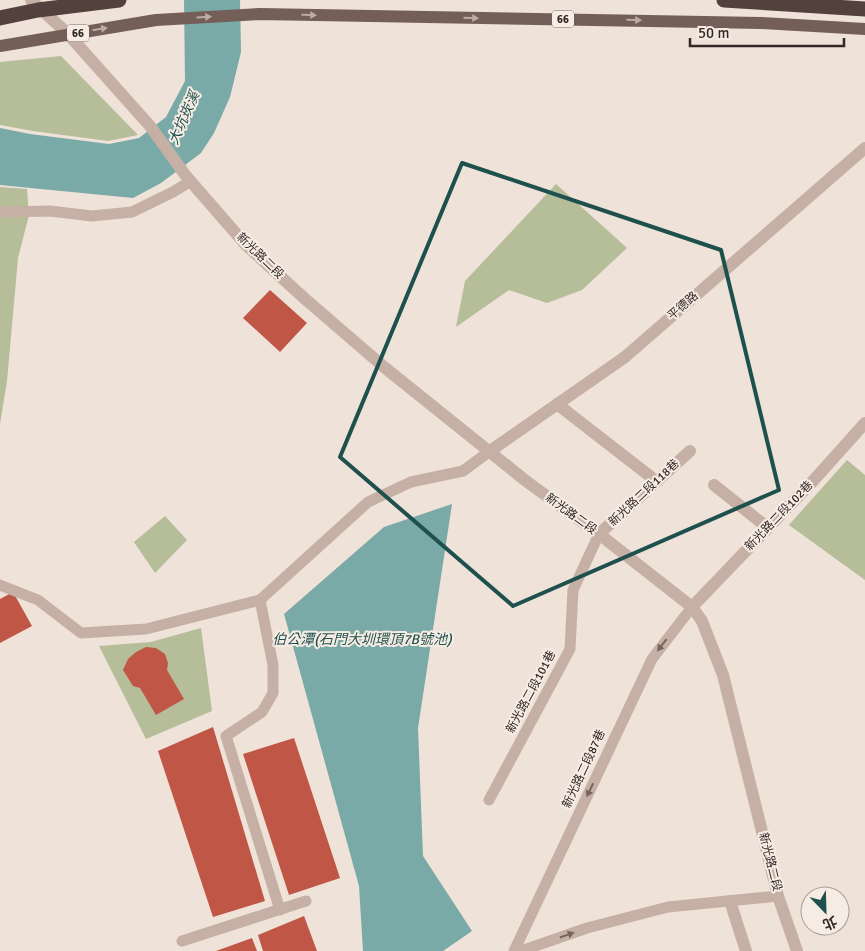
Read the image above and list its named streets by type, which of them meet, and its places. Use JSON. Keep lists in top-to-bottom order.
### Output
{
  "streets": {
    "highway": ["66"],
    "street": [
      "新光路二段",
      "平德路",
      "新光路二段118巷",
      "新光路二段102巷"
    ],
    "lane": ["新光路二段101巷", "新光路二段87巷"]
  },
  "crossings": [
    ["66", "新光路二段"],
    ["新光路二段", "平德路"],
    ["新光路二段", "新光路二段118巷"],
    ["新光路二段", "新光路二段102巷"],
    ["新光路二段", "新光路二段101巷"],
    ["新光路二段", "新光路二段87巷"],
    ["新光路二段118巷", "新光路二段101巷"],
    ["新光路二段102巷", "新光路二段87巷"]
  ],
  "one_way": ["新光路二段87巷"],
  "water": ["大坑崁溪", "伯公潭(石門大圳環頂7B號池)"],
  "scale_bar": "50 m",
  "north": "bottom right"
}
